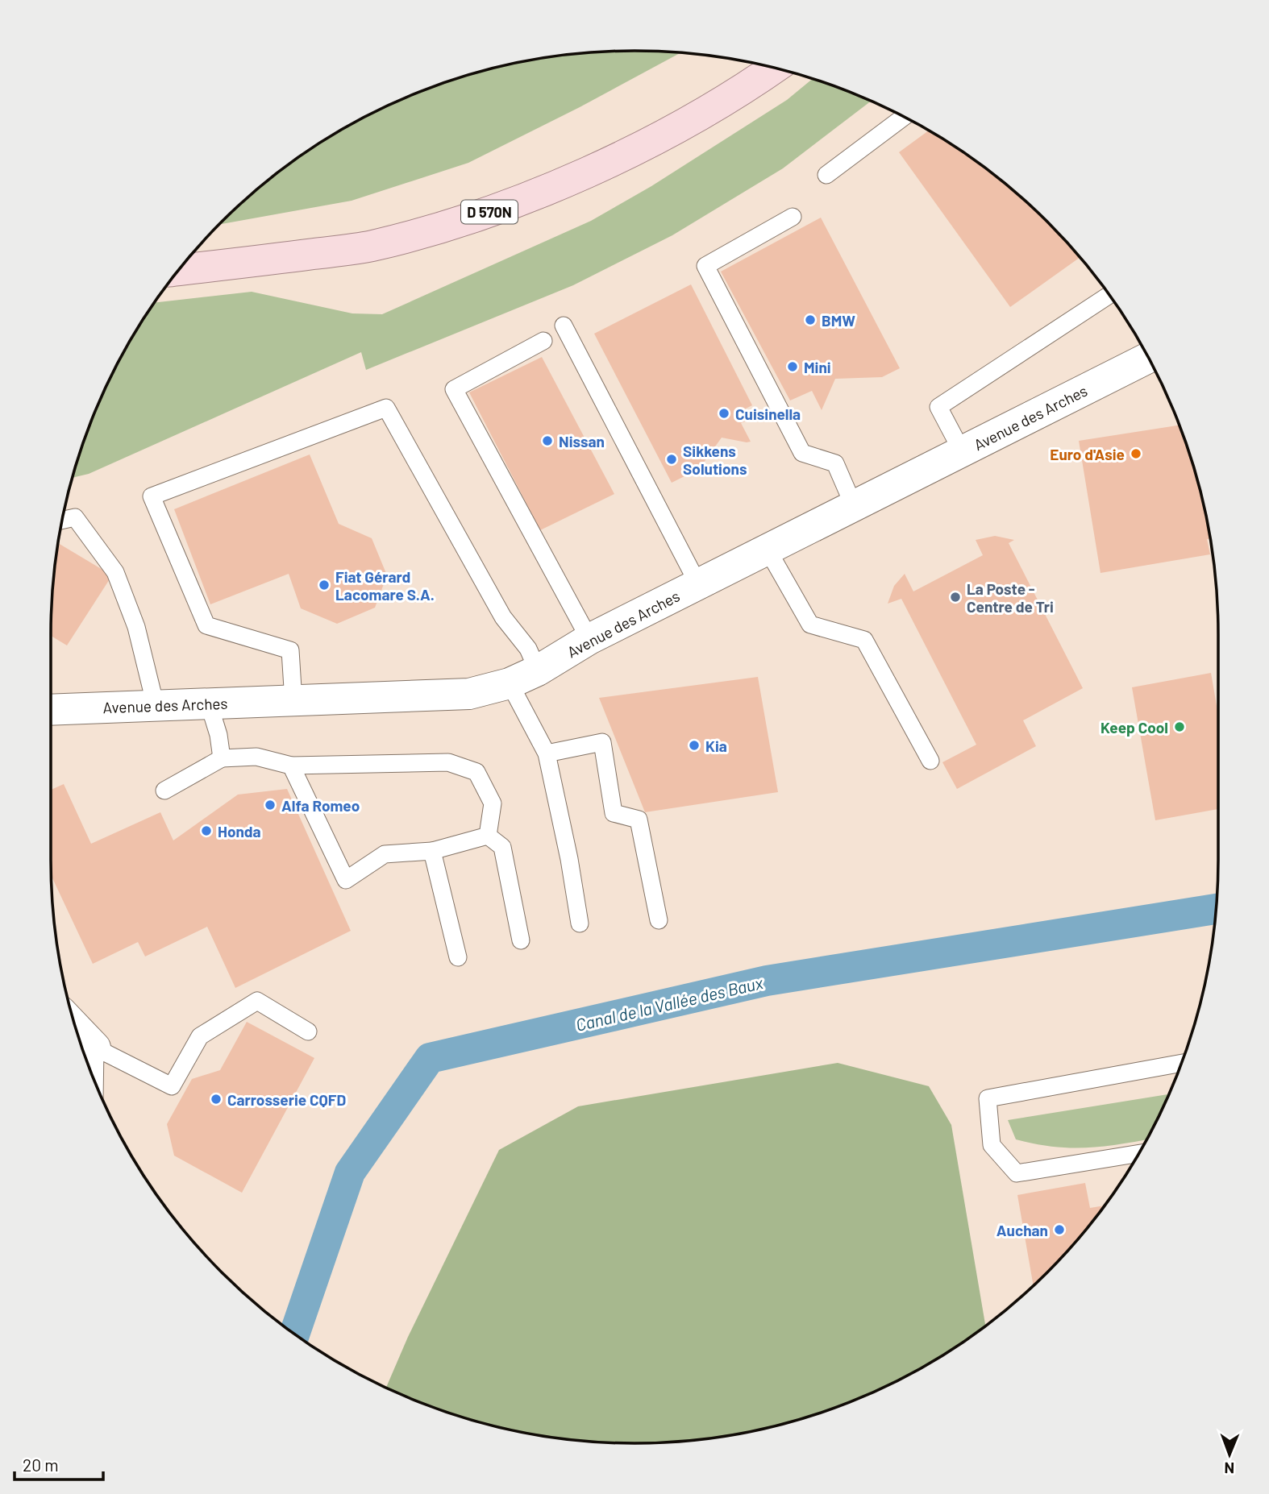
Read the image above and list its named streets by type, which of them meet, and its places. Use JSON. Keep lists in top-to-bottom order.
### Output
{
  "streets": {
    "main road": ["D 570N"],
    "street": ["Avenue des Arches"]
  },
  "water": ["Canal de la Vallée des Baux"],
  "places": [
    "BMW",
    "Mini",
    "Cuisinella",
    "Nissan",
    "Euro d'Asie",
    "Sikkens Solutions",
    "Fiat Gérard Lacomare S.A.",
    "La Poste - Centre de Tri",
    "Keep Cool",
    "Kia",
    "Alfa Romeo",
    "Honda",
    "Carrosserie CQFD",
    "Auchan"
  ],
  "scale_bar": "20 m",
  "north": "bottom"
}
